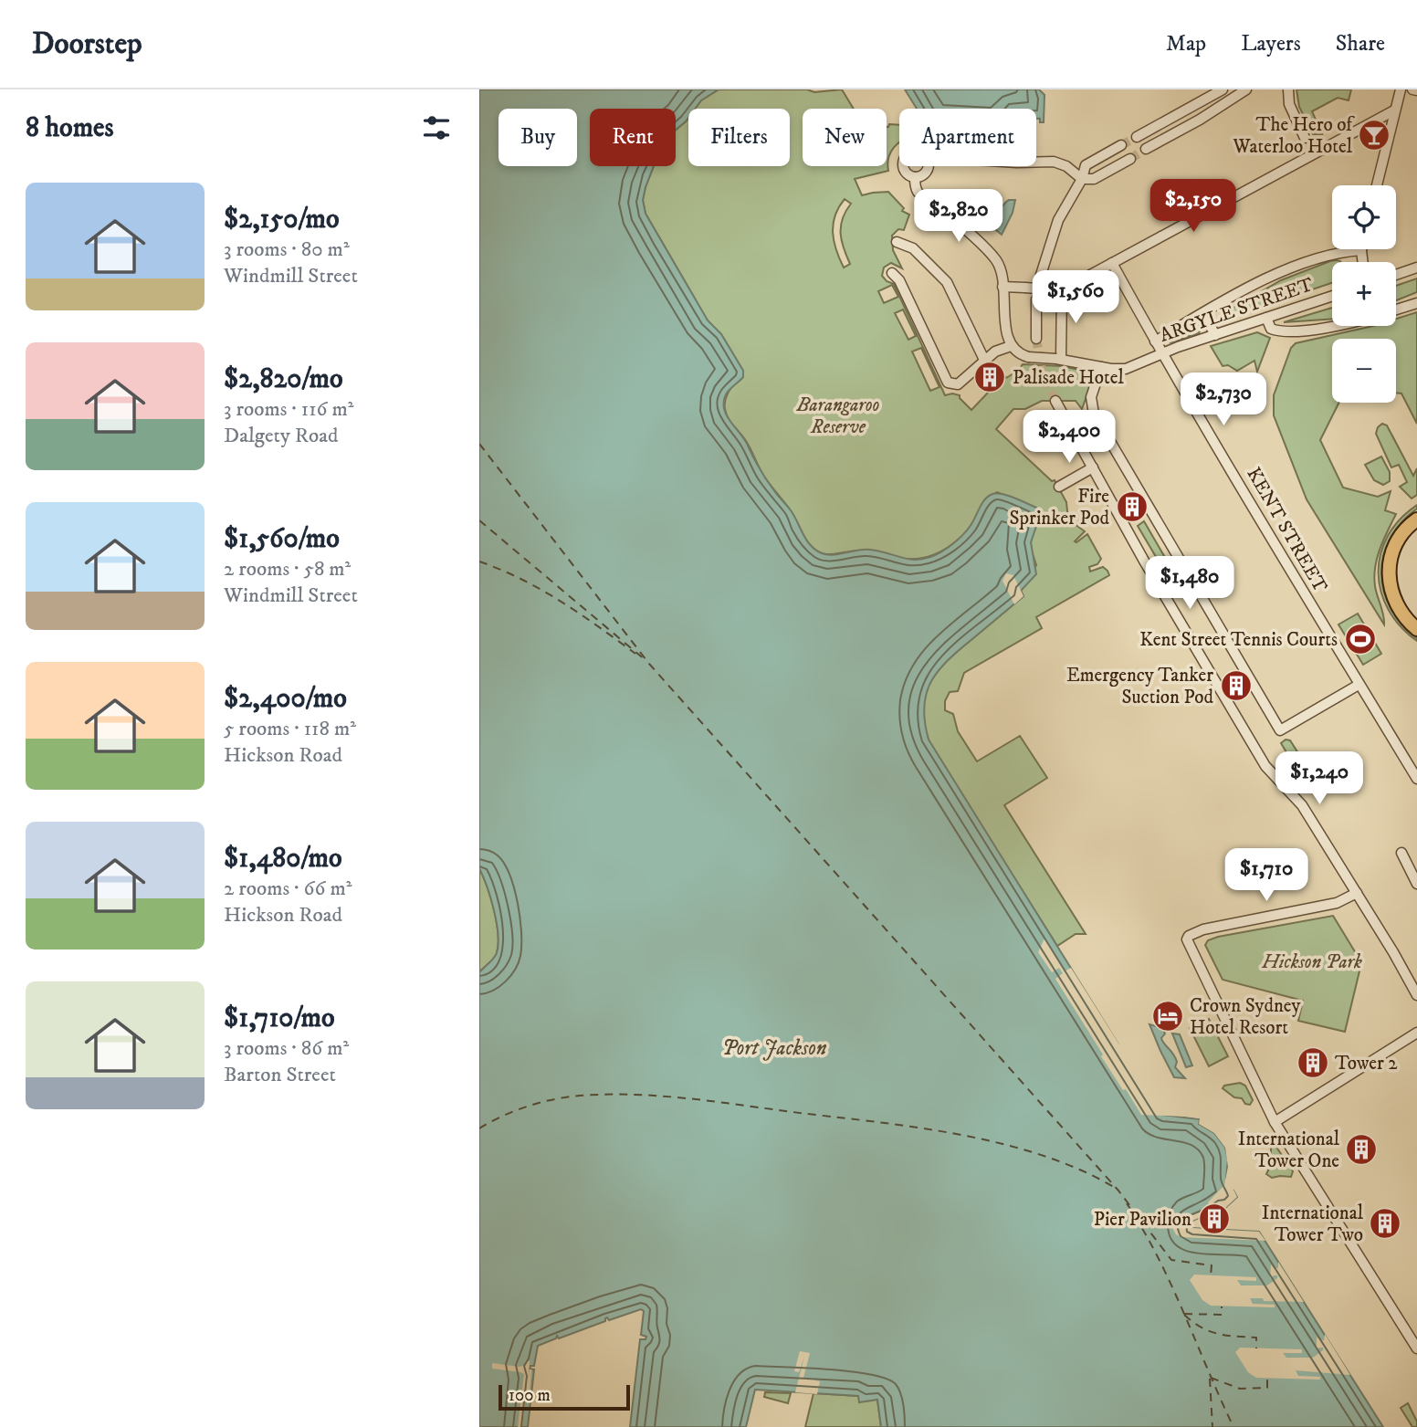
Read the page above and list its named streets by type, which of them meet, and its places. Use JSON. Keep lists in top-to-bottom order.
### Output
{
  "streets": {
    "street": ["ARGYLE STREET", "KENT STREET"]
  },
  "crossings": [
    ["ARGYLE STREET", "KENT STREET"]
  ],
  "water": ["Port Jackson"],
  "parks": ["Barangaroo Reserve", "Hickson Park"],
  "places": {
    "bar": ["The Hero of Waterloo Hotel"],
    "building": [
      "Palisade Hotel",
      "Fire Sprinker Pod",
      "Emergency Tanker Suction Pod",
      "Tower 2",
      "International Tower One",
      "Pier Pavilion",
      "International Tower Two"
    ],
    "sports": ["Kent Street Tennis Courts"],
    "hotel": ["Crown Sydney Hotel Resort"]
  },
  "scale_bar": "100 m",
  "page": {
    "header": "Doorstep",
    "nav": ["Map", "Layers", "Share"],
    "heading": "8 homes",
    "chip": [
      "Buy",
      "Rent",
      "Filters",
      "New",
      "Apartment"
    ],
    "list": [
      {
        "name": "$2,150/mo",
        "note": "3 rooms · 80 m² · Windmill Street"
      },
      {
        "name": "$2,820/mo",
        "note": "3 rooms · 116 m² · Dalgety Road"
      },
      {
        "name": "$1,560/mo",
        "note": "2 rooms · 58 m² · Windmill Street"
      },
      {
        "name": "$2,400/mo",
        "note": "5 rooms · 118 m² · Hickson Road"
      },
      {
        "name": "$1,480/mo",
        "note": "2 rooms · 66 m² · Hickson Road"
      },
      {
        "name": "$1,710/mo",
        "note": "3 rooms · 86 m² · Barton Street"
      }
    ],
    "price": [
      "$2,150",
      "$2,820",
      "$1,560",
      "$2,730",
      "$2,400",
      "$1,480",
      "$1,240",
      "$1,710"
    ],
    "map_buttons": ["+", "−"],
    "scale": "100 m"
  }
}
